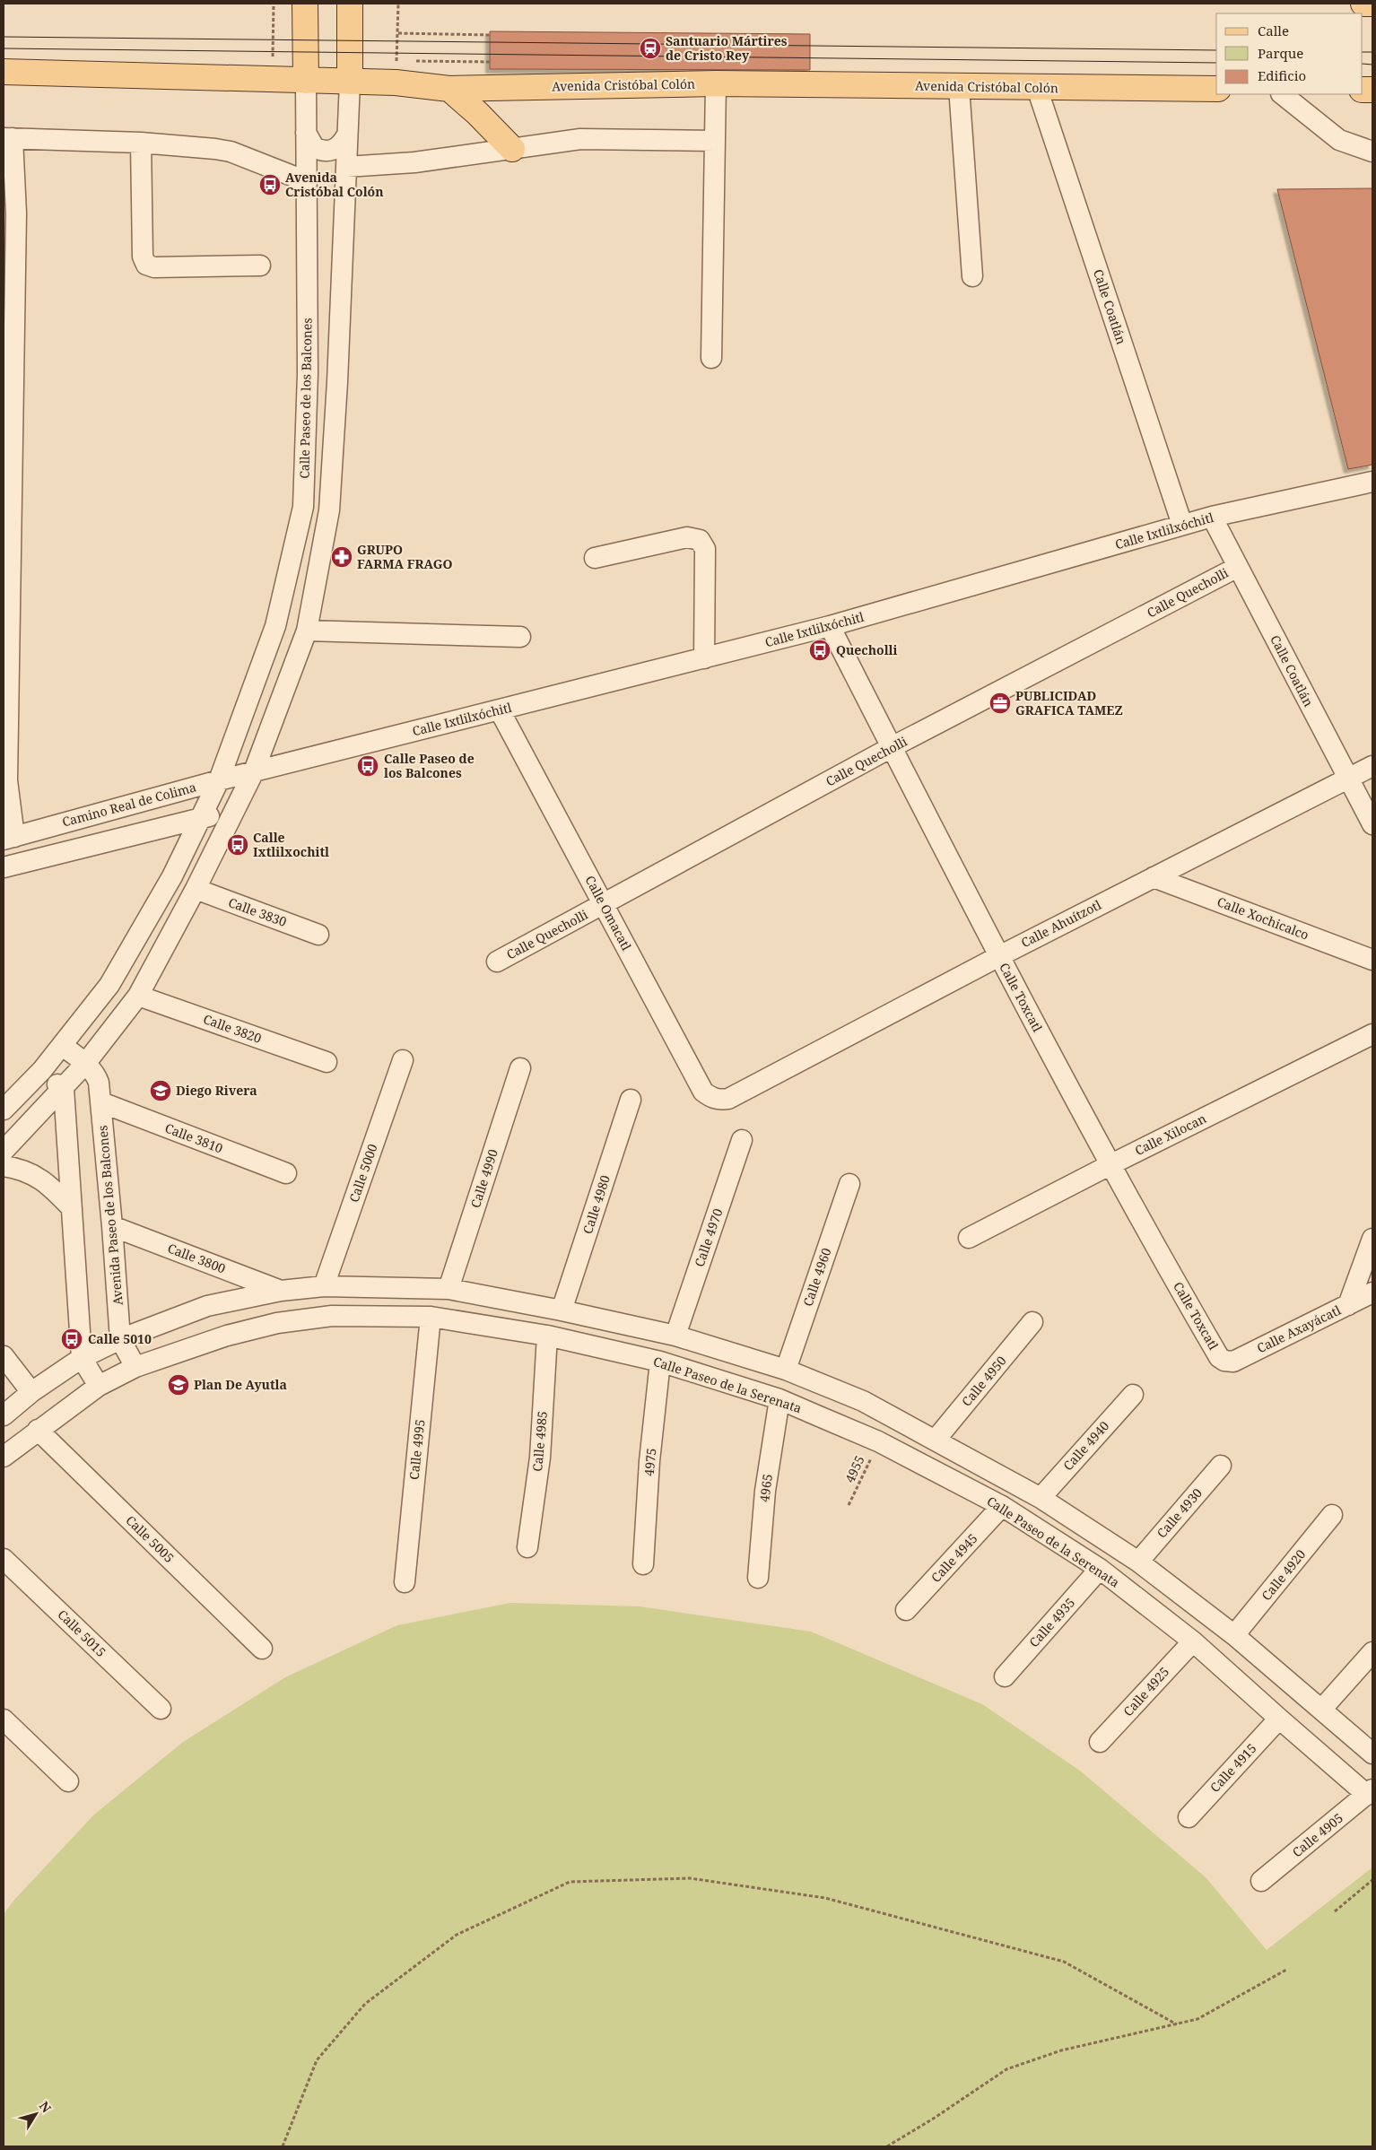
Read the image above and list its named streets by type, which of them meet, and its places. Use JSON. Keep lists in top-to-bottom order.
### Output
{
  "streets": {
    "main road": ["Avenida Cristóbal Colón", "Calle Paseo de los Balcones"],
    "street": [
      "Calle Coatlán",
      "Calle Ixtlilxóchitl",
      "Calle Quecholli",
      "Camino Real de Colima",
      "Calle 3830",
      "Calle Omacatl",
      "Calle Xochicalco",
      "Calle Ahuítzotl",
      "Calle Toxcatl",
      "Calle 3820",
      "Calle Xilocan",
      "Calle 3810",
      "Calle 5000",
      "Calle 4990",
      "Calle 4980",
      "Avenida Paseo de los Balcones",
      "Calle 4970",
      "Calle 3800",
      "Calle 4960",
      "Calle Axayácatl",
      "Calle 4950",
      "Calle Paseo de la Serenata",
      "Calle 4985",
      "Calle 4940",
      "Calle 4995",
      "4975",
      "4965",
      "Calle 4930",
      "Calle 5005",
      "Calle 4945",
      "Calle 4920",
      "Calle 4935",
      "Calle 5015",
      "Calle 4925",
      "Calle 4915",
      "Calle 4905"
    ],
    "path": ["4955"]
  },
  "crossings": [
    ["Avenida Cristóbal Colón", "Calle Coatlán"],
    ["Avenida Cristóbal Colón", "Calle Paseo de los Balcones"],
    ["Calle Coatlán", "Calle Ixtlilxóchitl"],
    ["Calle Coatlán", "Calle Quecholli"],
    ["Calle Coatlán", "Calle Ahuítzotl"],
    ["Calle Paseo de los Balcones", "Camino Real de Colima"],
    ["Calle Ixtlilxóchitl", "Camino Real de Colima"],
    ["Calle Ixtlilxóchitl", "Calle Omacatl"],
    ["Calle Ixtlilxóchitl", "Calle Toxcatl"],
    ["Calle Quecholli", "Calle Omacatl"],
    ["Calle Quecholli", "Calle Toxcatl"],
    ["Calle Omacatl", "Calle Ahuítzotl"],
    ["Calle Xochicalco", "Calle Ahuítzotl"],
    ["Calle Ahuítzotl", "Calle Toxcatl"],
    ["Calle Toxcatl", "Calle Xilocan"],
    ["Calle Toxcatl", "Calle Axayácatl"],
    ["Calle 3810", "Avenida Paseo de los Balcones"],
    ["Avenida Paseo de los Balcones", "Calle 3800"],
    ["Avenida Paseo de los Balcones", "Calle Paseo de la Serenata"],
    ["Calle Paseo de la Serenata", "Calle 4985"],
    ["Calle Paseo de la Serenata", "Calle 4995"],
    ["Calle Paseo de la Serenata", "4975"],
    ["Calle Paseo de la Serenata", "4955"],
    ["Calle Paseo de la Serenata", "4965"],
    ["Calle Paseo de la Serenata", "Calle 5005"],
    ["Calle Paseo de la Serenata", "Calle 4945"],
    ["Calle Paseo de la Serenata", "Calle 4935"],
    ["Calle Paseo de la Serenata", "Calle 4925"],
    ["Calle Paseo de la Serenata", "Calle 4915"],
    ["Calle Paseo de la Serenata", "Calle 4905"]
  ],
  "places": {
    "station": ["Santuario Mártires de Cristo Rey"],
    "bus stop": [
      "Avenida Cristóbal Colón",
      "Quecholli",
      "Calle Paseo de los Balcones",
      "Calle Ixtlilxochitl",
      "Calle 5010"
    ],
    "pharmacy": ["GRUPO FARMA FRAGO"],
    "office": ["PUBLICIDAD GRAFICA TAMEZ"],
    "school or university": ["Diego Rivera", "Plan De Ayutla"]
  },
  "legend": ["Calle", "Parque", "Edificio"],
  "north": "top right"
}
